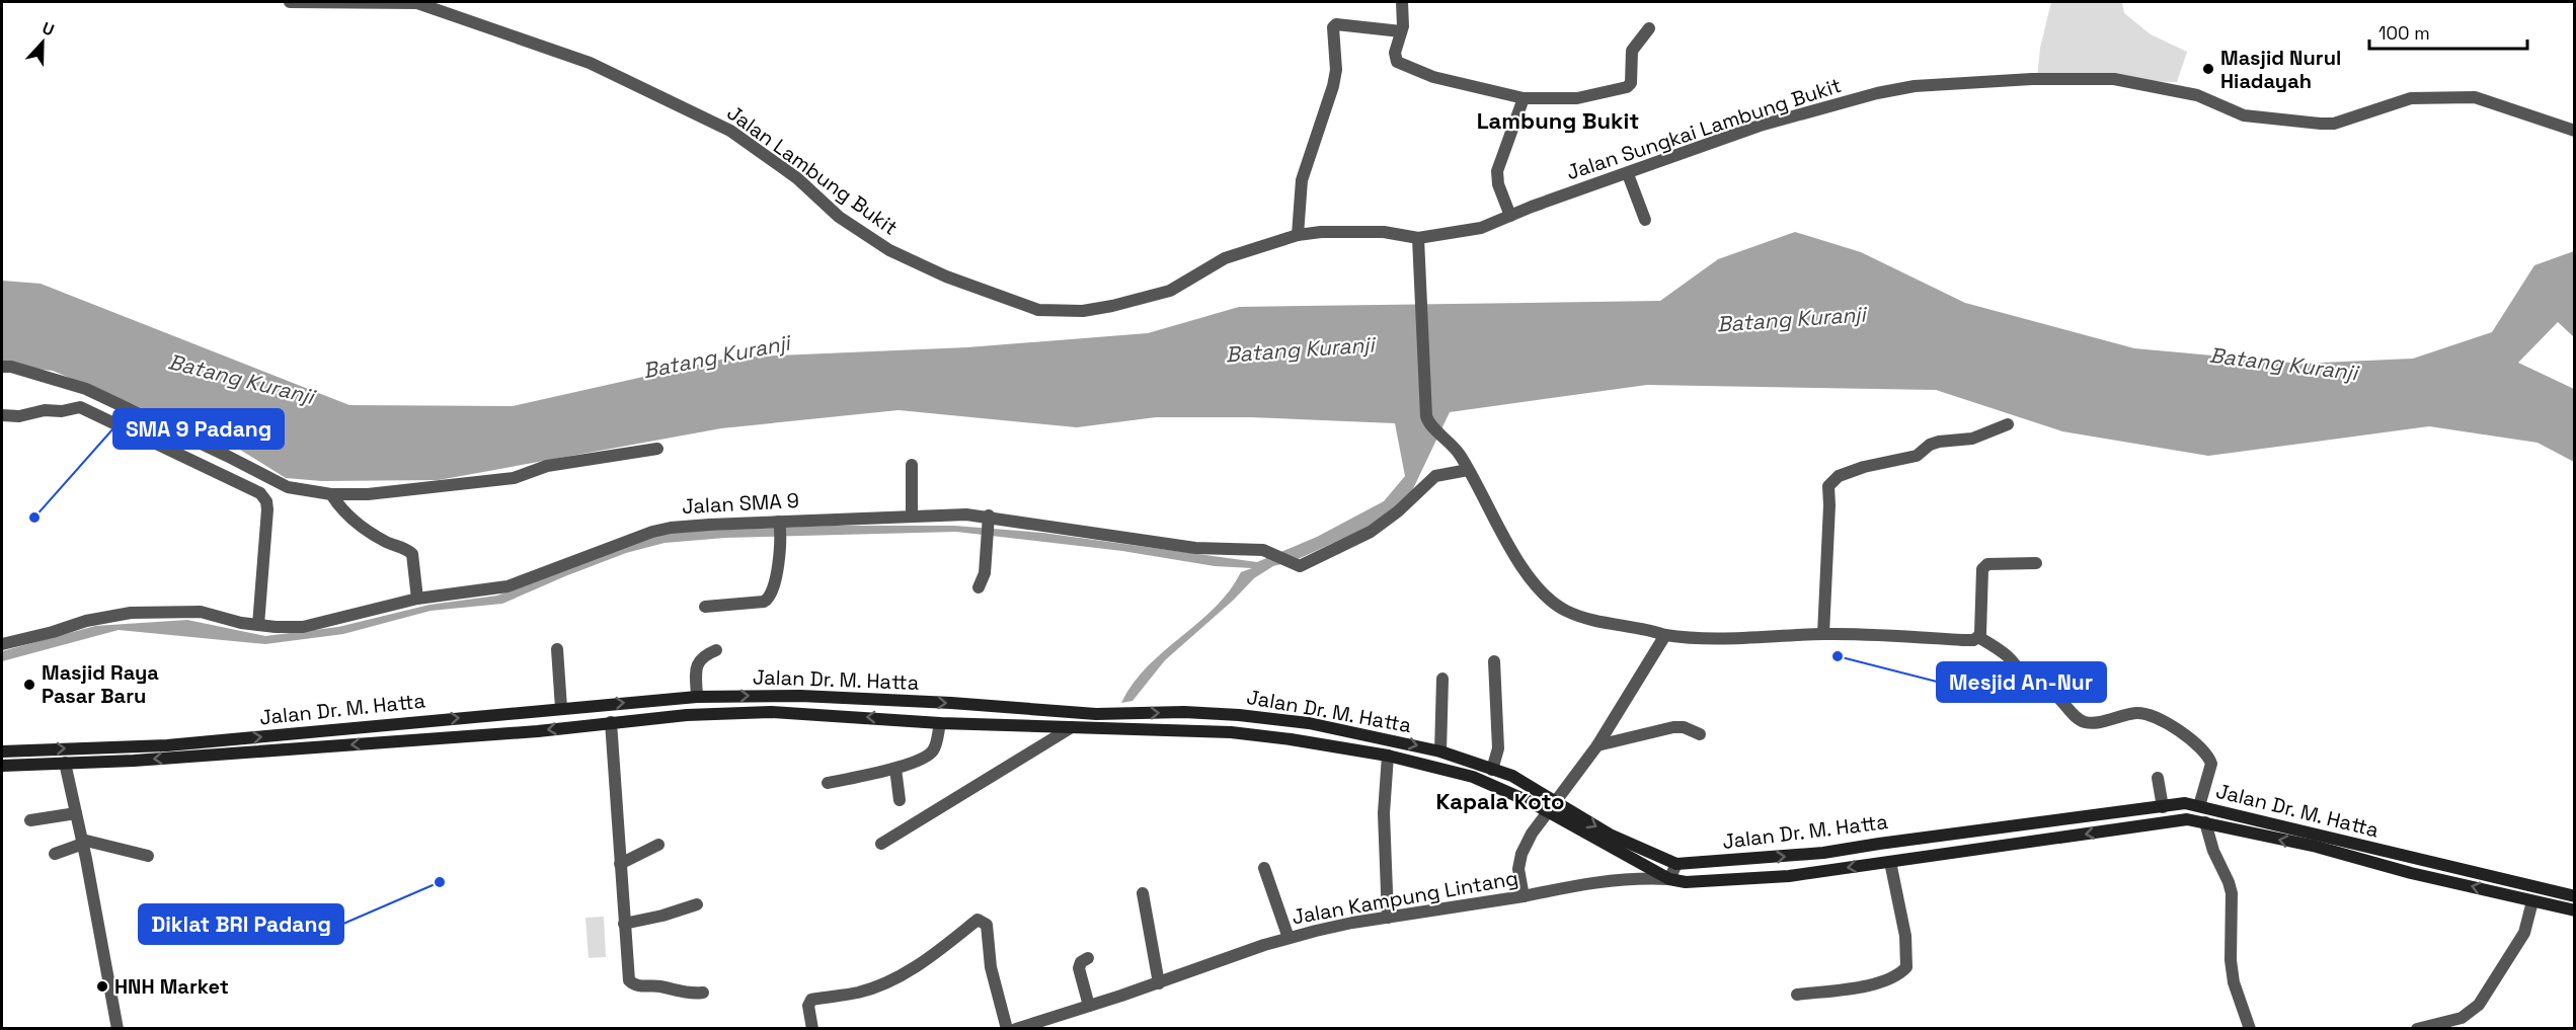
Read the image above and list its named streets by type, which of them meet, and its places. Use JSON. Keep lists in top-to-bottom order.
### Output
{
  "streets": {
    "main road": ["Jalan Dr. M. Hatta"],
    "street": [
      "Jalan Sungkai Lambung Bukit",
      "Jalan Lambung Bukit",
      "Jalan SMA 9",
      "Jalan Kampung Lintang"
    ]
  },
  "crossings": [
    ["Jalan Sungkai Lambung Bukit", "Jalan Lambung Bukit"],
    ["Jalan Dr. M. Hatta", "Jalan Kampung Lintang"]
  ],
  "districts": ["Lambung Bukit", "Kapala Koto"],
  "water": ["Batang Kuranji"],
  "places": [
    "Masjid Nurul Hiadayah",
    "SMA 9 Padang",
    "Mesjid An-Nur",
    "Masjid Raya Pasar Baru",
    "Diklat BRI Padang",
    "HNH Market"
  ],
  "scale_bar": "100 m",
  "north": "top"
}
